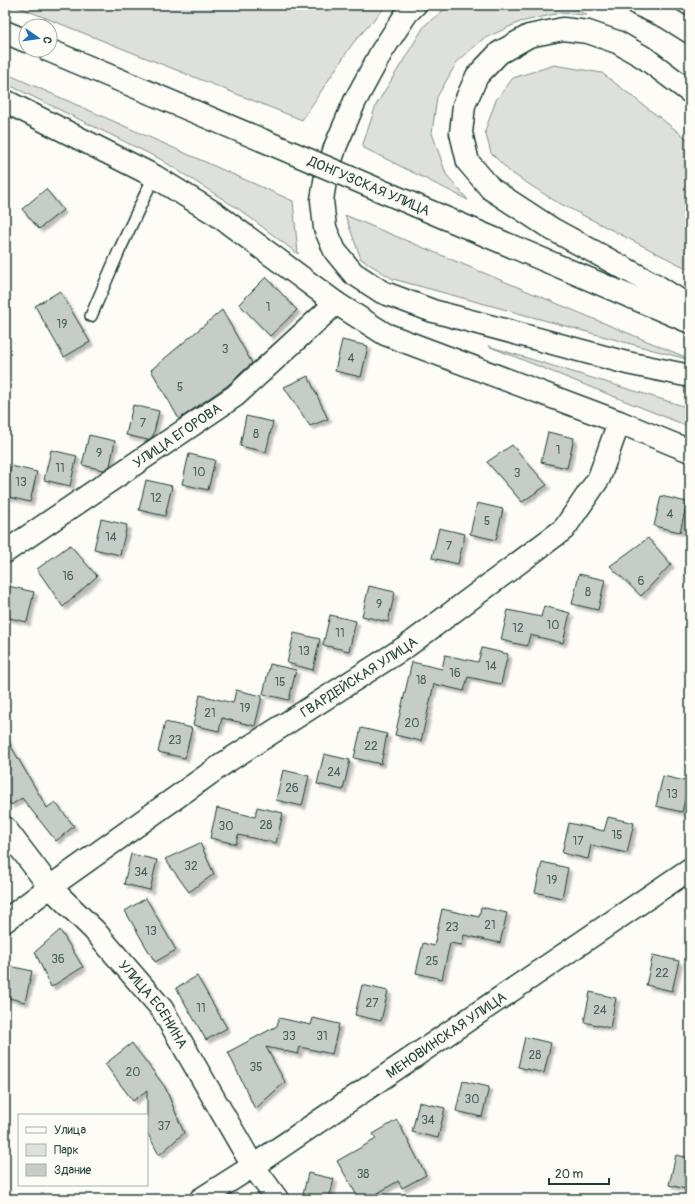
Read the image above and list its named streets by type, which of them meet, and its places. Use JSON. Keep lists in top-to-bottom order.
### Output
{
  "streets": {
    "main road": [
      "ДОНГУЗСКАЯ УЛИЦА",
      "УЛИЦА ЕГОРОВА",
      "ГВАРДЕЙСКАЯ УЛИЦА",
      "УЛИЦА ЕСЕНИНА",
      "МЕНОВИНСКАЯ УЛИЦА"
    ]
  },
  "crossings": [
    ["ГВАРДЕЙСКАЯ УЛИЦА", "УЛИЦА ЕСЕНИНА"],
    ["УЛИЦА ЕСЕНИНА", "МЕНОВИНСКАЯ УЛИЦА"]
  ],
  "house_numbers": [
    "1",
    "19",
    "3",
    "4",
    "5",
    "7",
    "8",
    "1",
    "9",
    "11",
    "10",
    "3",
    "13",
    "12",
    "4",
    "5",
    "14",
    "7",
    "16",
    "6",
    "8",
    "9",
    "10",
    "12",
    "11",
    "13",
    "14",
    "16",
    "18",
    "15",
    "19",
    "21",
    "20",
    "23",
    "22",
    "24",
    "26",
    "13",
    "28",
    "30",
    "15",
    "17",
    "32",
    "34",
    "19",
    "21",
    "23",
    "13",
    "36",
    "25",
    "22",
    "27",
    "11",
    "24",
    "33",
    "31",
    "28",
    "35",
    "20",
    "30",
    "34",
    "37",
    "38"
  ],
  "legend": ["Улица", "Парк", "Здание"],
  "scale_bar": "20 m",
  "north": "right"
}
